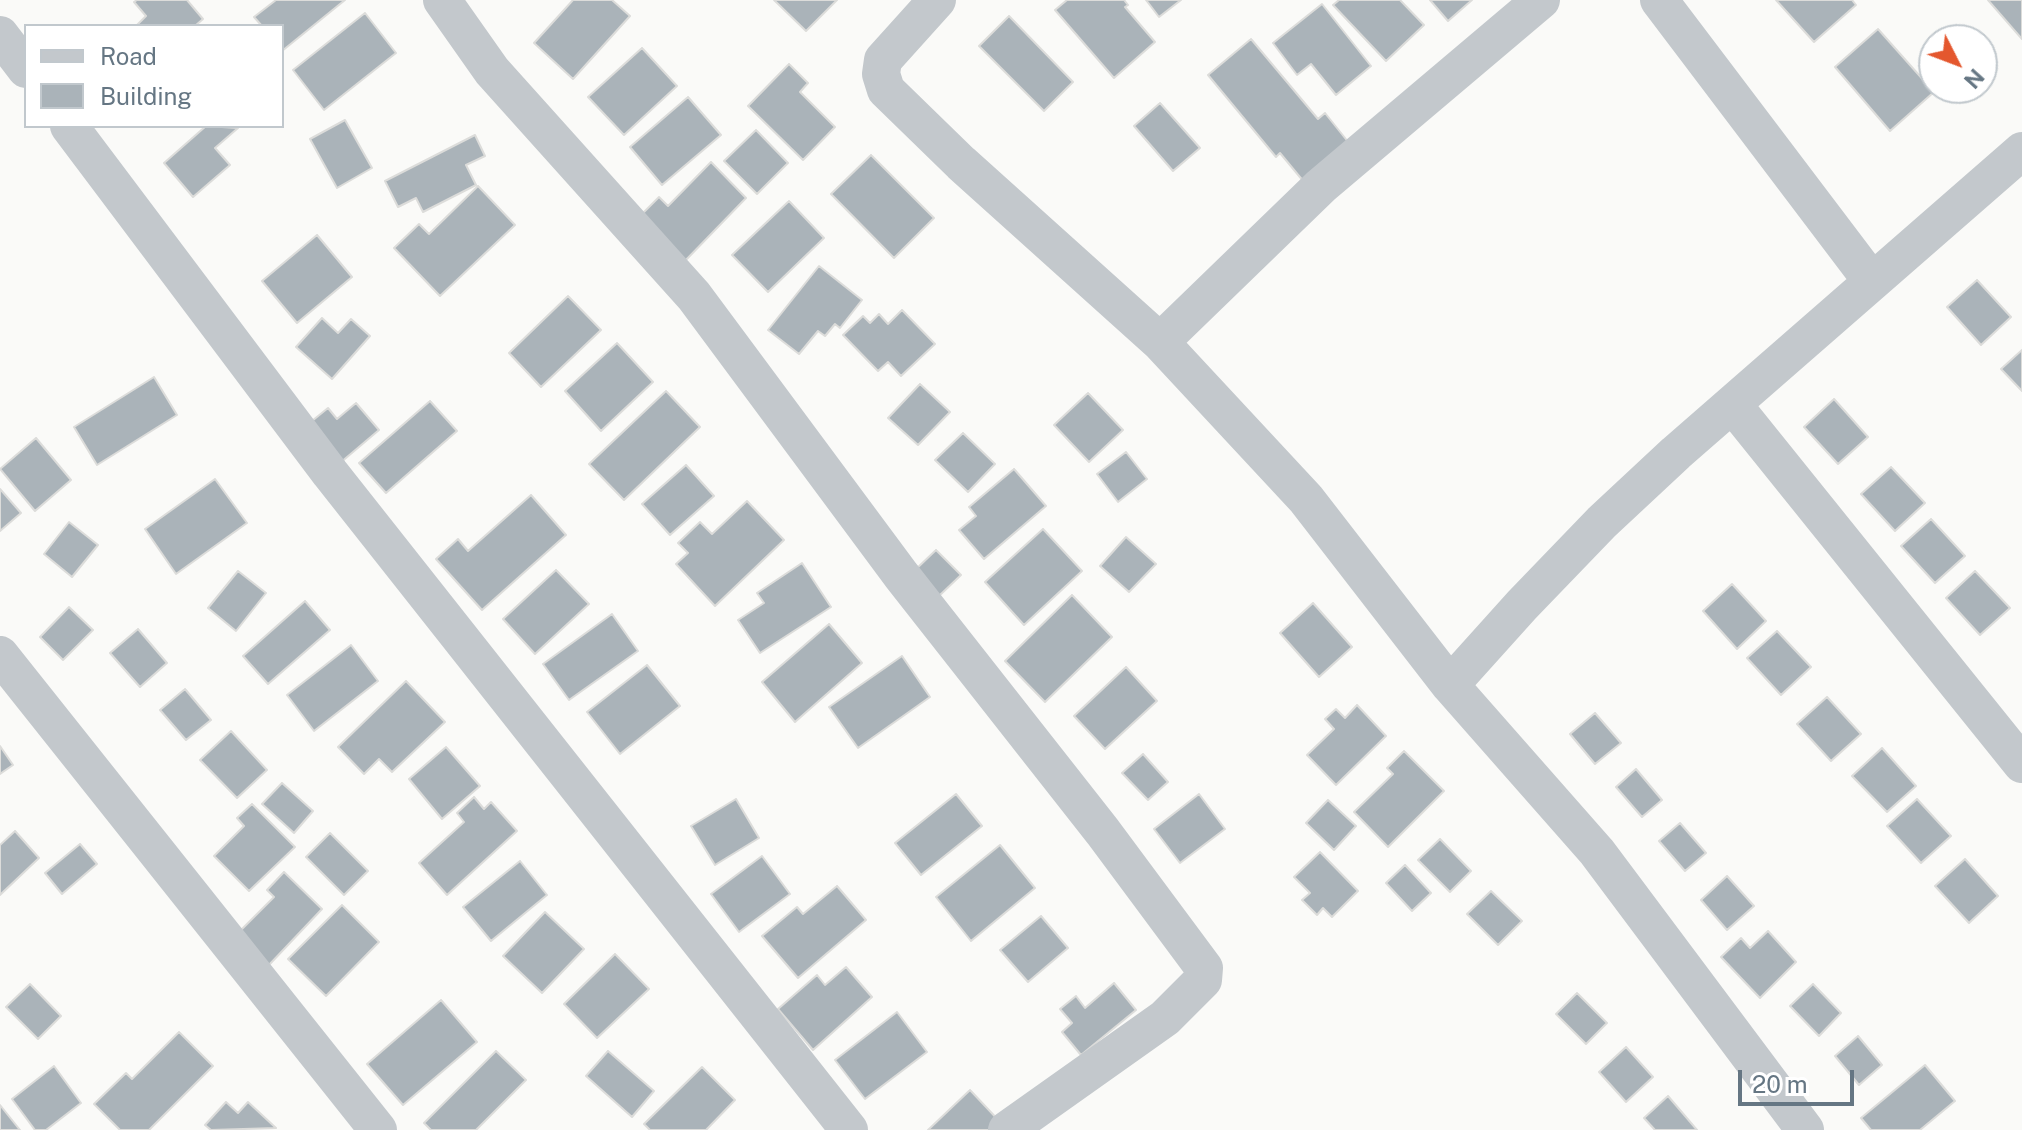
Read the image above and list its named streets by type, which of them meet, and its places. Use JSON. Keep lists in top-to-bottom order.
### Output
{
  "legend": ["Road", "Building"],
  "scale_bar": "20 m",
  "north": "bottom right"
}
